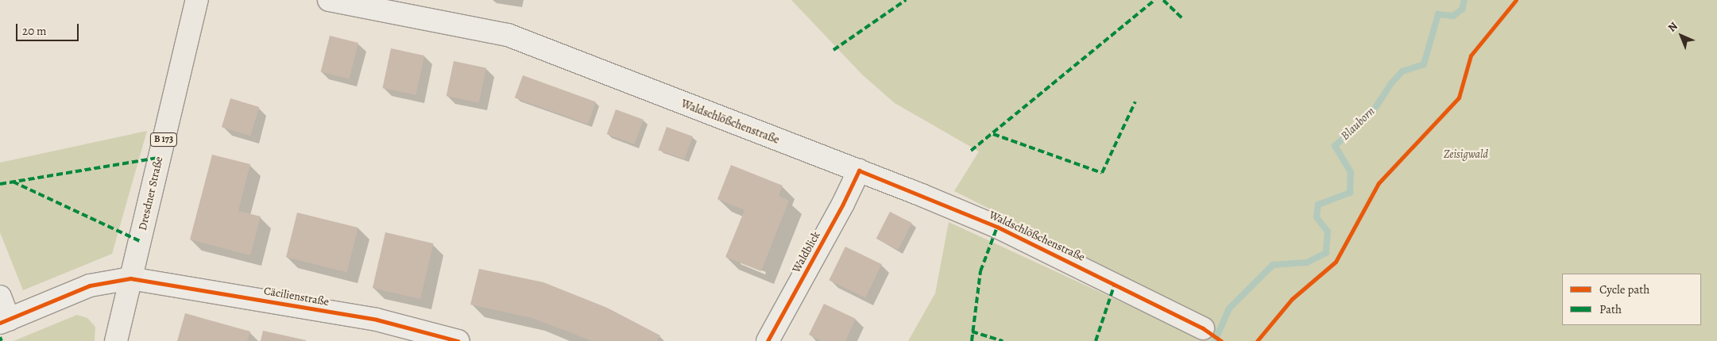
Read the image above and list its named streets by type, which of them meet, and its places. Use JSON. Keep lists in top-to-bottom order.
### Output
{
  "streets": {
    "main road": ["B 173", "Dresdner Straße"],
    "street": ["Waldschlößchenstraße", "Waldblick", "Cäcilienstraße"]
  },
  "crossings": [
    ["Waldschlößchenstraße", "Waldblick"],
    ["Dresdner Straße", "Cäcilienstraße"]
  ],
  "water": ["Blauborn"],
  "parks": ["Zeisigwald"],
  "legend": ["Cycle path", "Path"],
  "scale_bar": "20 m",
  "north": "top left"
}
